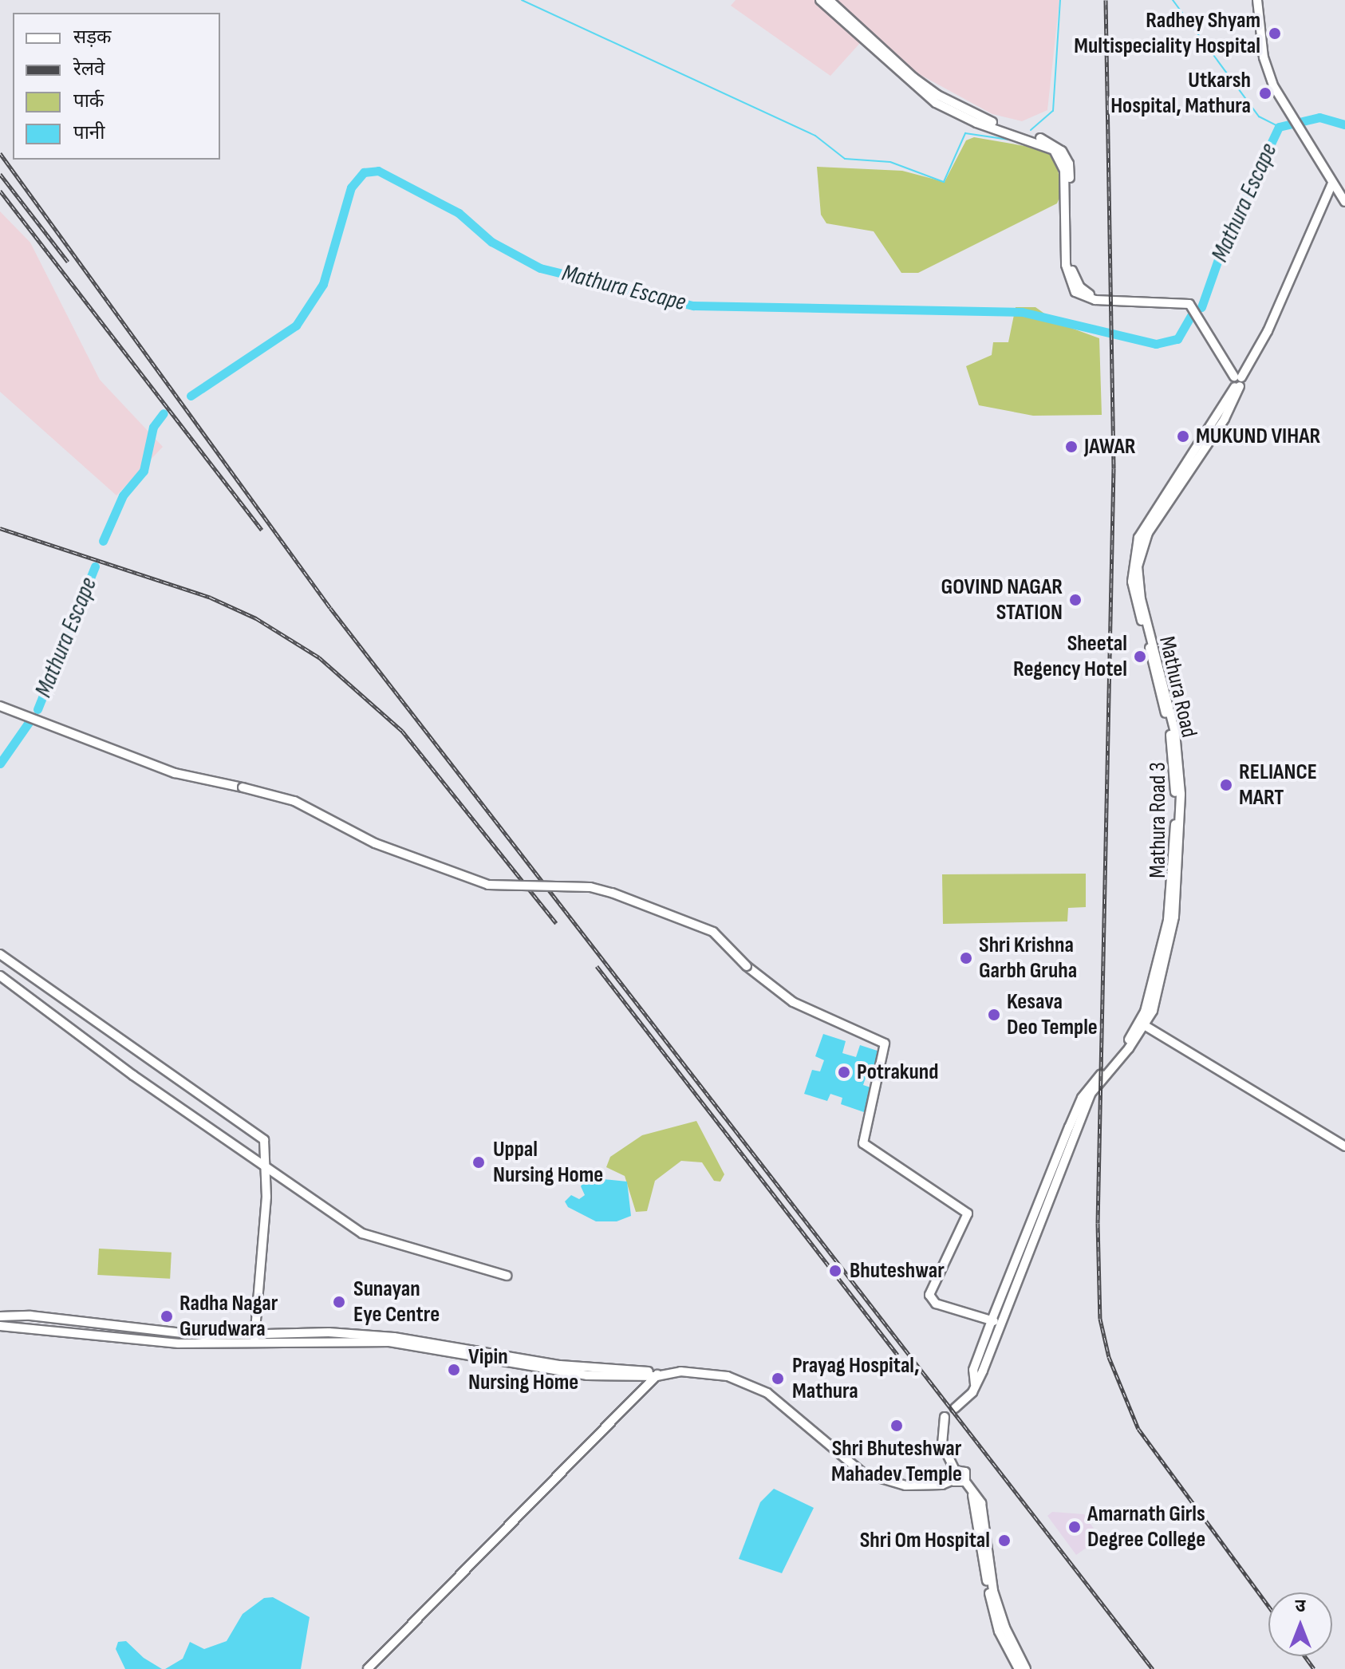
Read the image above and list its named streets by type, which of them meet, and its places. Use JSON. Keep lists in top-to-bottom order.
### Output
{
  "streets": {
    "street": ["Mathura Road", "Mathura Road 3"]
  },
  "crossings": [
    ["Mathura Road", "Mathura Road 3"]
  ],
  "water": ["Mathura Escape"],
  "places": [
    "Radhey Shyam Multispeciality Hospital",
    "Utkarsh Hospital, Mathura",
    "MUKUND VIHAR",
    "JAWAR",
    "GOVIND NAGAR STATION",
    "Sheetal Regency Hotel",
    "RELIANCE MART",
    "Shri Krishna Garbh Gruha",
    "Kesava Deo Temple",
    "Potrakund",
    "Uppal Nursing Home",
    "Bhuteshwar",
    "Sunayan Eye Centre",
    "Radha Nagar Gurudwara",
    "Vipin Nursing Home",
    "Prayag Hospital, Mathura",
    "Shri Bhuteshwar Mahadev Temple",
    "Amarnath Girls Degree College",
    "Shri Om Hospital"
  ],
  "legend": [
    "सड़क",
    "रेलवे",
    "पार्क",
    "पानी"
  ],
  "north": "top"
}
